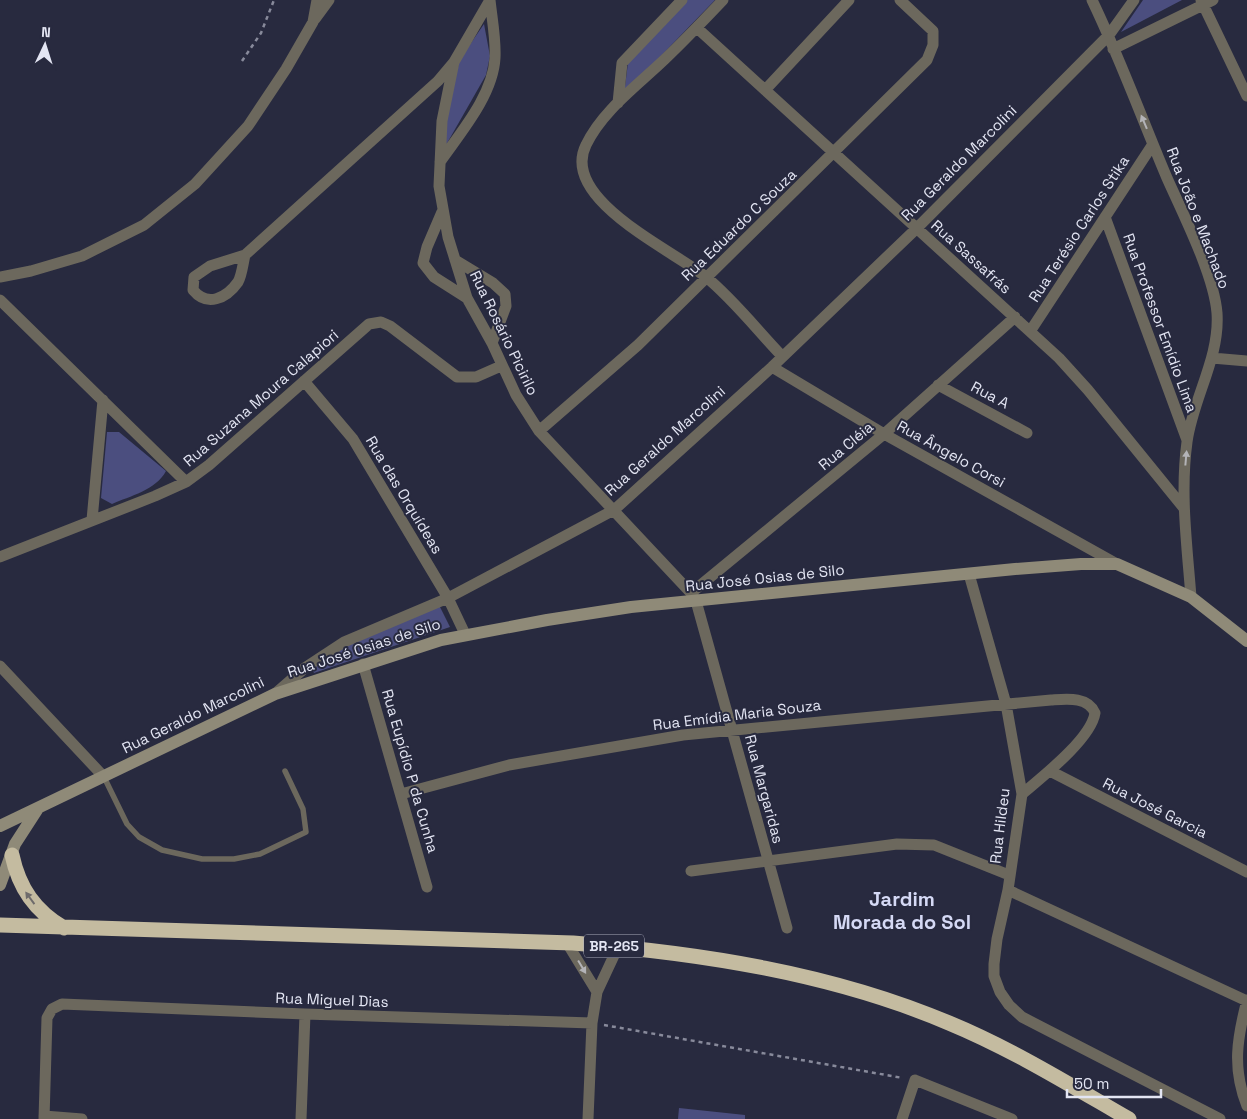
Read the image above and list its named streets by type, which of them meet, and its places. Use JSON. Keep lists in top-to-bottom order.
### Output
{
  "streets": {
    "highway": ["BR-265"],
    "street": [
      "Rua Geraldo Marcolini",
      "Rua João e Machado",
      "Rua Eduardo C Souza",
      "Rua Terésio Carlos Stika",
      "Rua Sassafrás",
      "Rua Professor Emídio Lima",
      "Rua Rosário Picirilo",
      "Rua A",
      "Rua Suzana Moura Calapiori",
      "Rua Cléia",
      "Rua Ângelo Corsi",
      "Rua das Orquídeas",
      "Rua José Osias de Silo",
      "Rua Emídia Maria Souza",
      "Rua Eupídio P da Cunha",
      "Rua Margaridas",
      "Rua José Garcia",
      "Rua Hildeu",
      "Rua Miguel Dias"
    ]
  },
  "crossings": [
    ["Rua Geraldo Marcolini", "Rua João e Machado"],
    ["Rua Geraldo Marcolini", "Rua Sassafrás"],
    ["Rua Geraldo Marcolini", "Rua Rosário Picirilo"],
    ["Rua Geraldo Marcolini", "Rua Ângelo Corsi"],
    ["Rua Geraldo Marcolini", "Rua das Orquídeas"],
    ["Rua Geraldo Marcolini", "Rua José Osias de Silo"],
    ["Rua João e Machado", "Rua Terésio Carlos Stika"],
    ["Rua João e Machado", "Rua Sassafrás"],
    ["Rua João e Machado", "Rua Professor Emídio Lima"],
    ["Rua João e Machado", "Rua José Osias de Silo"],
    ["Rua Eduardo C Souza", "Rua Sassafrás"],
    ["Rua Eduardo C Souza", "Rua Rosário Picirilo"],
    ["Rua Terésio Carlos Stika", "Rua Sassafrás"],
    ["Rua Terésio Carlos Stika", "Rua Professor Emídio Lima"],
    ["Rua Sassafrás", "Rua Cléia"],
    ["Rua Rosário Picirilo", "Rua Suzana Moura Calapiori"],
    ["Rua Rosário Picirilo", "Rua Cléia"],
    ["Rua Rosário Picirilo", "Rua José Osias de Silo"],
    ["Rua Rosário Picirilo", "Rua Margaridas"],
    ["Rua A", "Rua Cléia"],
    ["Rua Suzana Moura Calapiori", "Rua das Orquídeas"],
    ["Rua Cléia", "Rua Ângelo Corsi"],
    ["Rua Cléia", "Rua José Osias de Silo"],
    ["Rua Cléia", "Rua Margaridas"],
    ["Rua Ângelo Corsi", "Rua José Osias de Silo"],
    ["Rua das Orquídeas", "Rua José Osias de Silo"],
    ["Rua José Osias de Silo", "Rua Eupídio P da Cunha"],
    ["Rua José Osias de Silo", "Rua Margaridas"],
    ["Rua José Osias de Silo", "Rua Hildeu"],
    ["Rua Emídia Maria Souza", "Rua Eupídio P da Cunha"],
    ["Rua Emídia Maria Souza", "Rua Margaridas"],
    ["Rua Emídia Maria Souza", "Rua José Garcia"],
    ["Rua Emídia Maria Souza", "Rua Hildeu"]
  ],
  "districts": ["Jardim Morada do Sol"],
  "scale_bar": "50 m",
  "north": "top"
}
